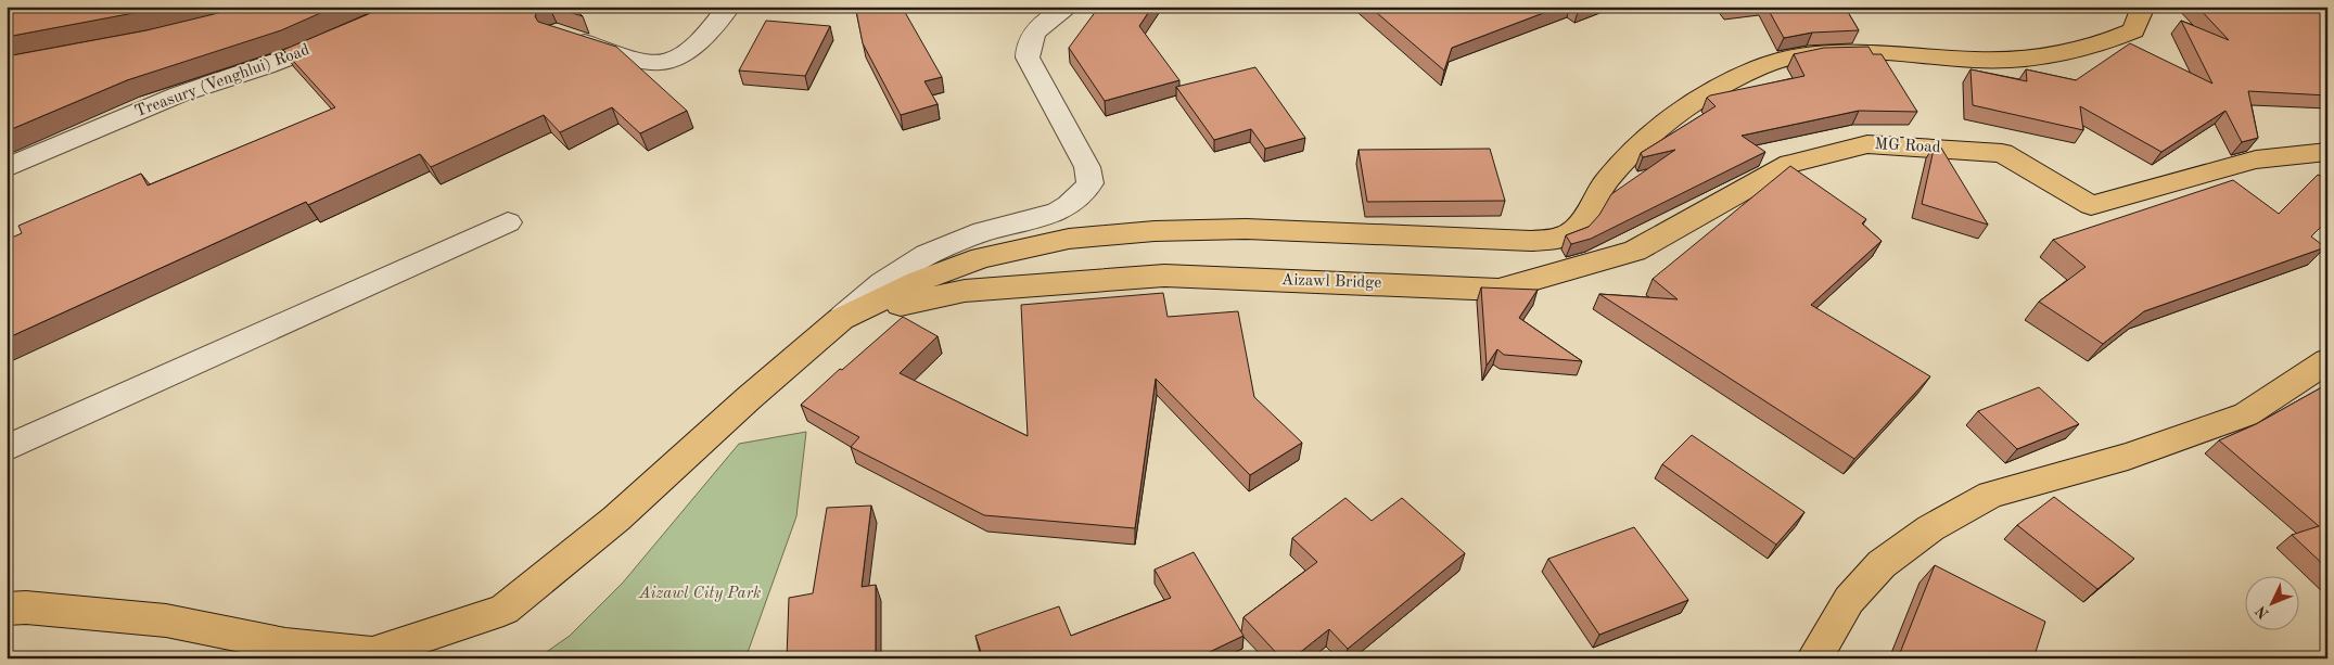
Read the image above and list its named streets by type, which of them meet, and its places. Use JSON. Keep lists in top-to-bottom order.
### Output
{
  "streets": {
    "main road": ["MG Road", "Aizawl Bridge"],
    "street": ["Treasury (Venghlui) Road"]
  },
  "crossings": [
    ["MG Road", "Aizawl Bridge"]
  ],
  "parks": ["Aizawl City Park"],
  "north": "bottom left"
}
